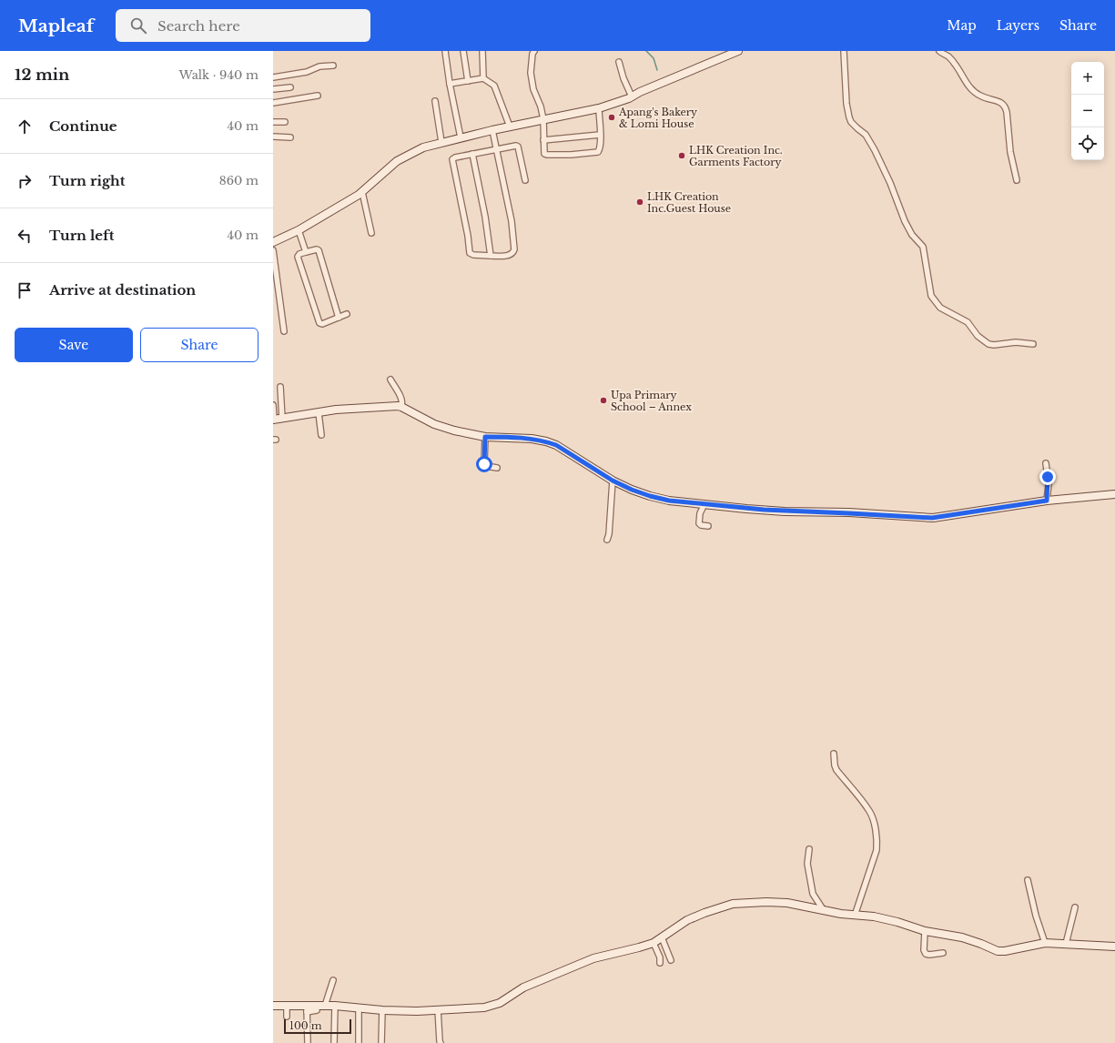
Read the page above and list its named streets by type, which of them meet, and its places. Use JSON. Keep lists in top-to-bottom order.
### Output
{
  "places": [
    "Apang's Bakery & Lomi House",
    "LHK Creation Inc. Garments Factory",
    "LHK Creation Inc.Guest House",
    "Upa Primary School – Annex"
  ],
  "scale_bar": "100 m",
  "page": {
    "header": "Mapleaf",
    "search": "Search here",
    "nav": ["Map", "Layers", "Share"],
    "heading": ["12 min", "Walk · 940 m"],
    "map_buttons": ["+", "−"],
    "list": [
      ["Continue", "40 m"],
      ["Turn right", "860 m"],
      ["Turn left", "40 m"],
      "Arrive at destination"
    ],
    "buttons": ["Save", "Share"],
    "scale": "100 m"
  }
}
